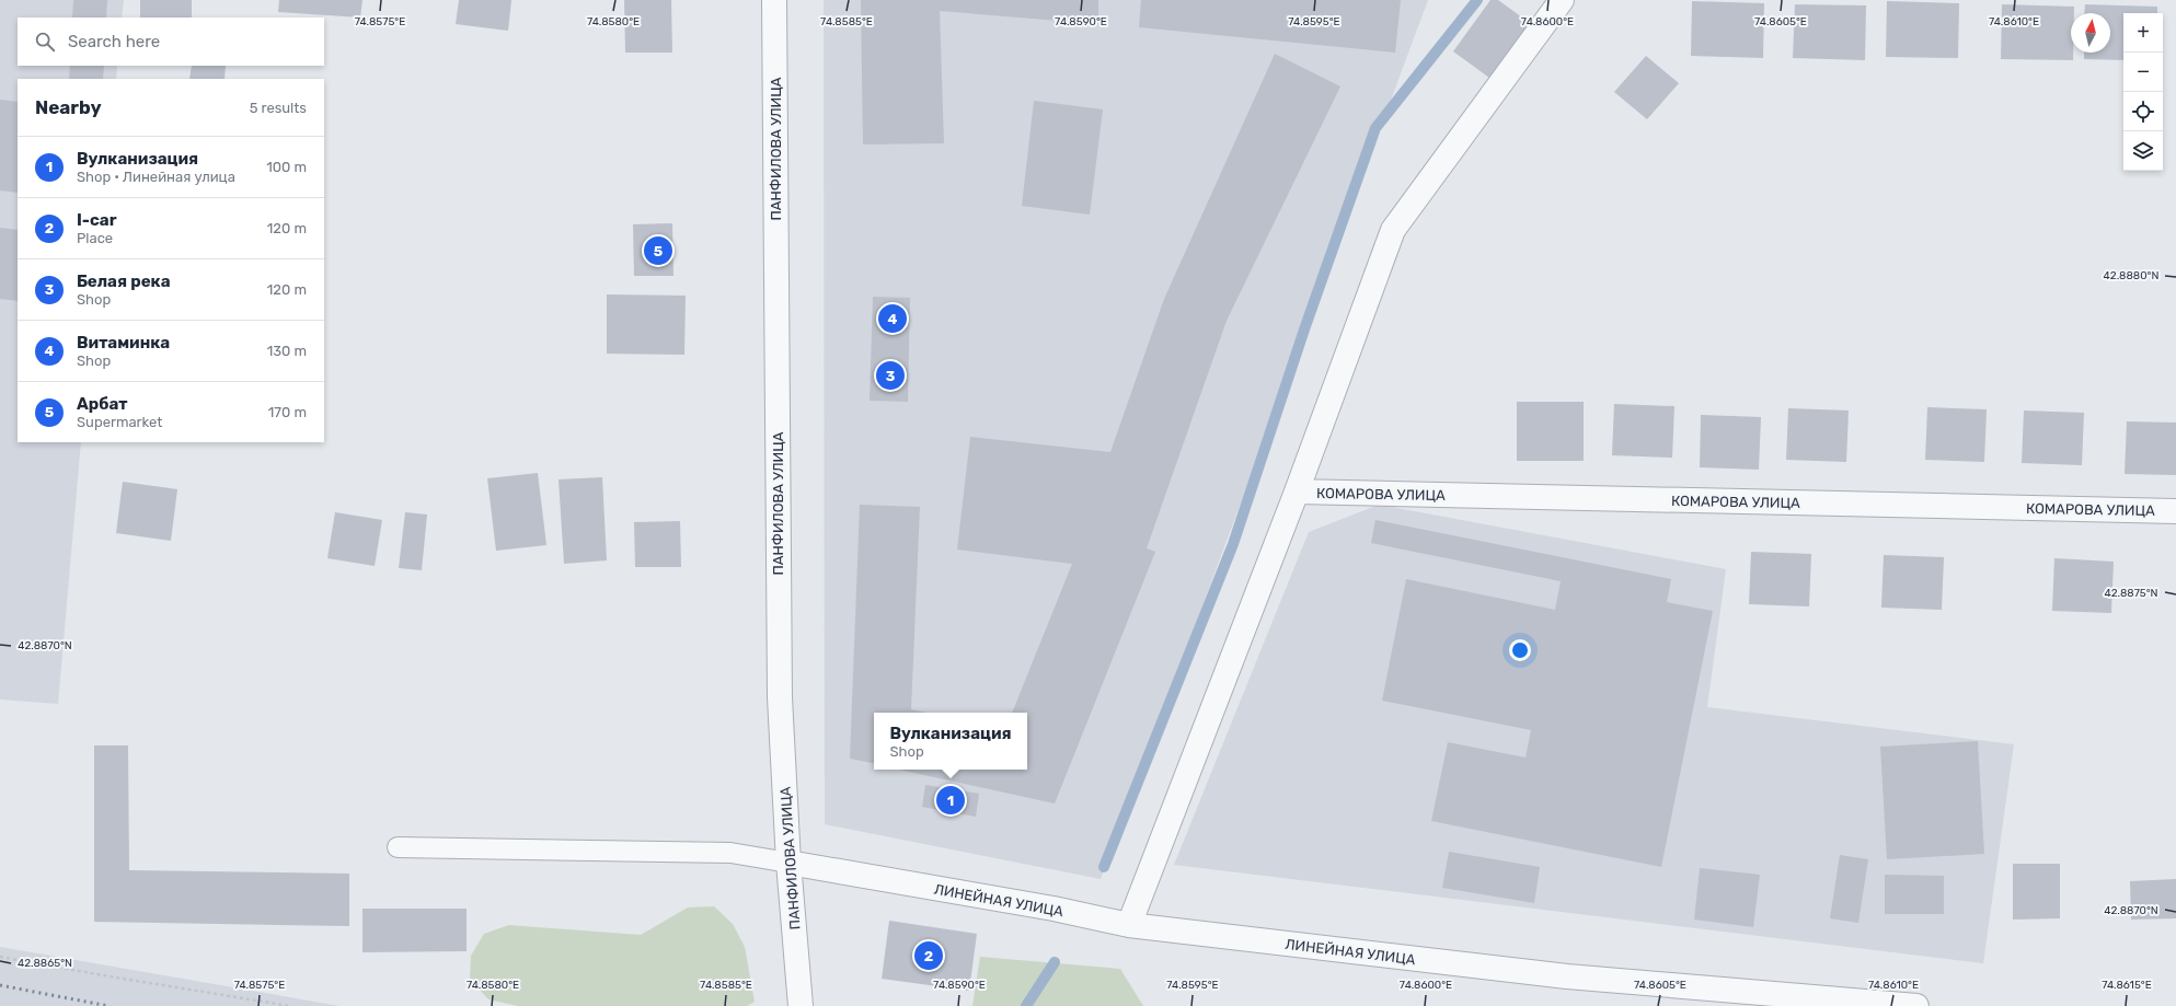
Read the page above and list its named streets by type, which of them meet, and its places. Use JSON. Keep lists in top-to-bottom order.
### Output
{
  "streets": {
    "street": ["ПАНФИЛОВА УЛИЦА", "КОМАРОВА УЛИЦА", "ЛИНЕЙНАЯ УЛИЦА"]
  },
  "crossings": [
    ["ПАНФИЛОВА УЛИЦА", "ЛИНЕЙНАЯ УЛИЦА"]
  ],
  "north": "top",
  "page": {
    "map_buttons": ["+", "−"],
    "search": "Search here",
    "heading": ["Nearby", "5 results"],
    "list": [
      {
        "mark": "1",
        "name": "Вулканизация",
        "note": "Shop · Линейная улица",
        "value": "100 m"
      },
      {
        "mark": "2",
        "name": "I-car",
        "note": "Place",
        "value": "120 m"
      },
      {
        "mark": "3",
        "name": "Белая река",
        "note": "Shop",
        "value": "120 m"
      },
      {
        "mark": "4",
        "name": "Витаминка",
        "note": "Shop",
        "value": "130 m"
      },
      {
        "mark": "5",
        "name": "Арбат",
        "note": "Supermarket",
        "value": "170 m"
      }
    ],
    "pins": [
      "5",
      "4",
      "3",
      "1",
      "2"
    ],
    "popup": ["Вулканизация", "Shop"]
  },
  "coordinates": [
    "74.8575°E",
    "74.8580°E",
    "74.8585°E",
    "74.8590°E",
    "74.8595°E",
    "74.8600°E",
    "74.8605°E",
    "74.8610°E",
    "42.8880°N",
    "42.8875°N",
    "42.8870°N",
    "42.8865°N",
    "74.8615°E"
  ]
}
